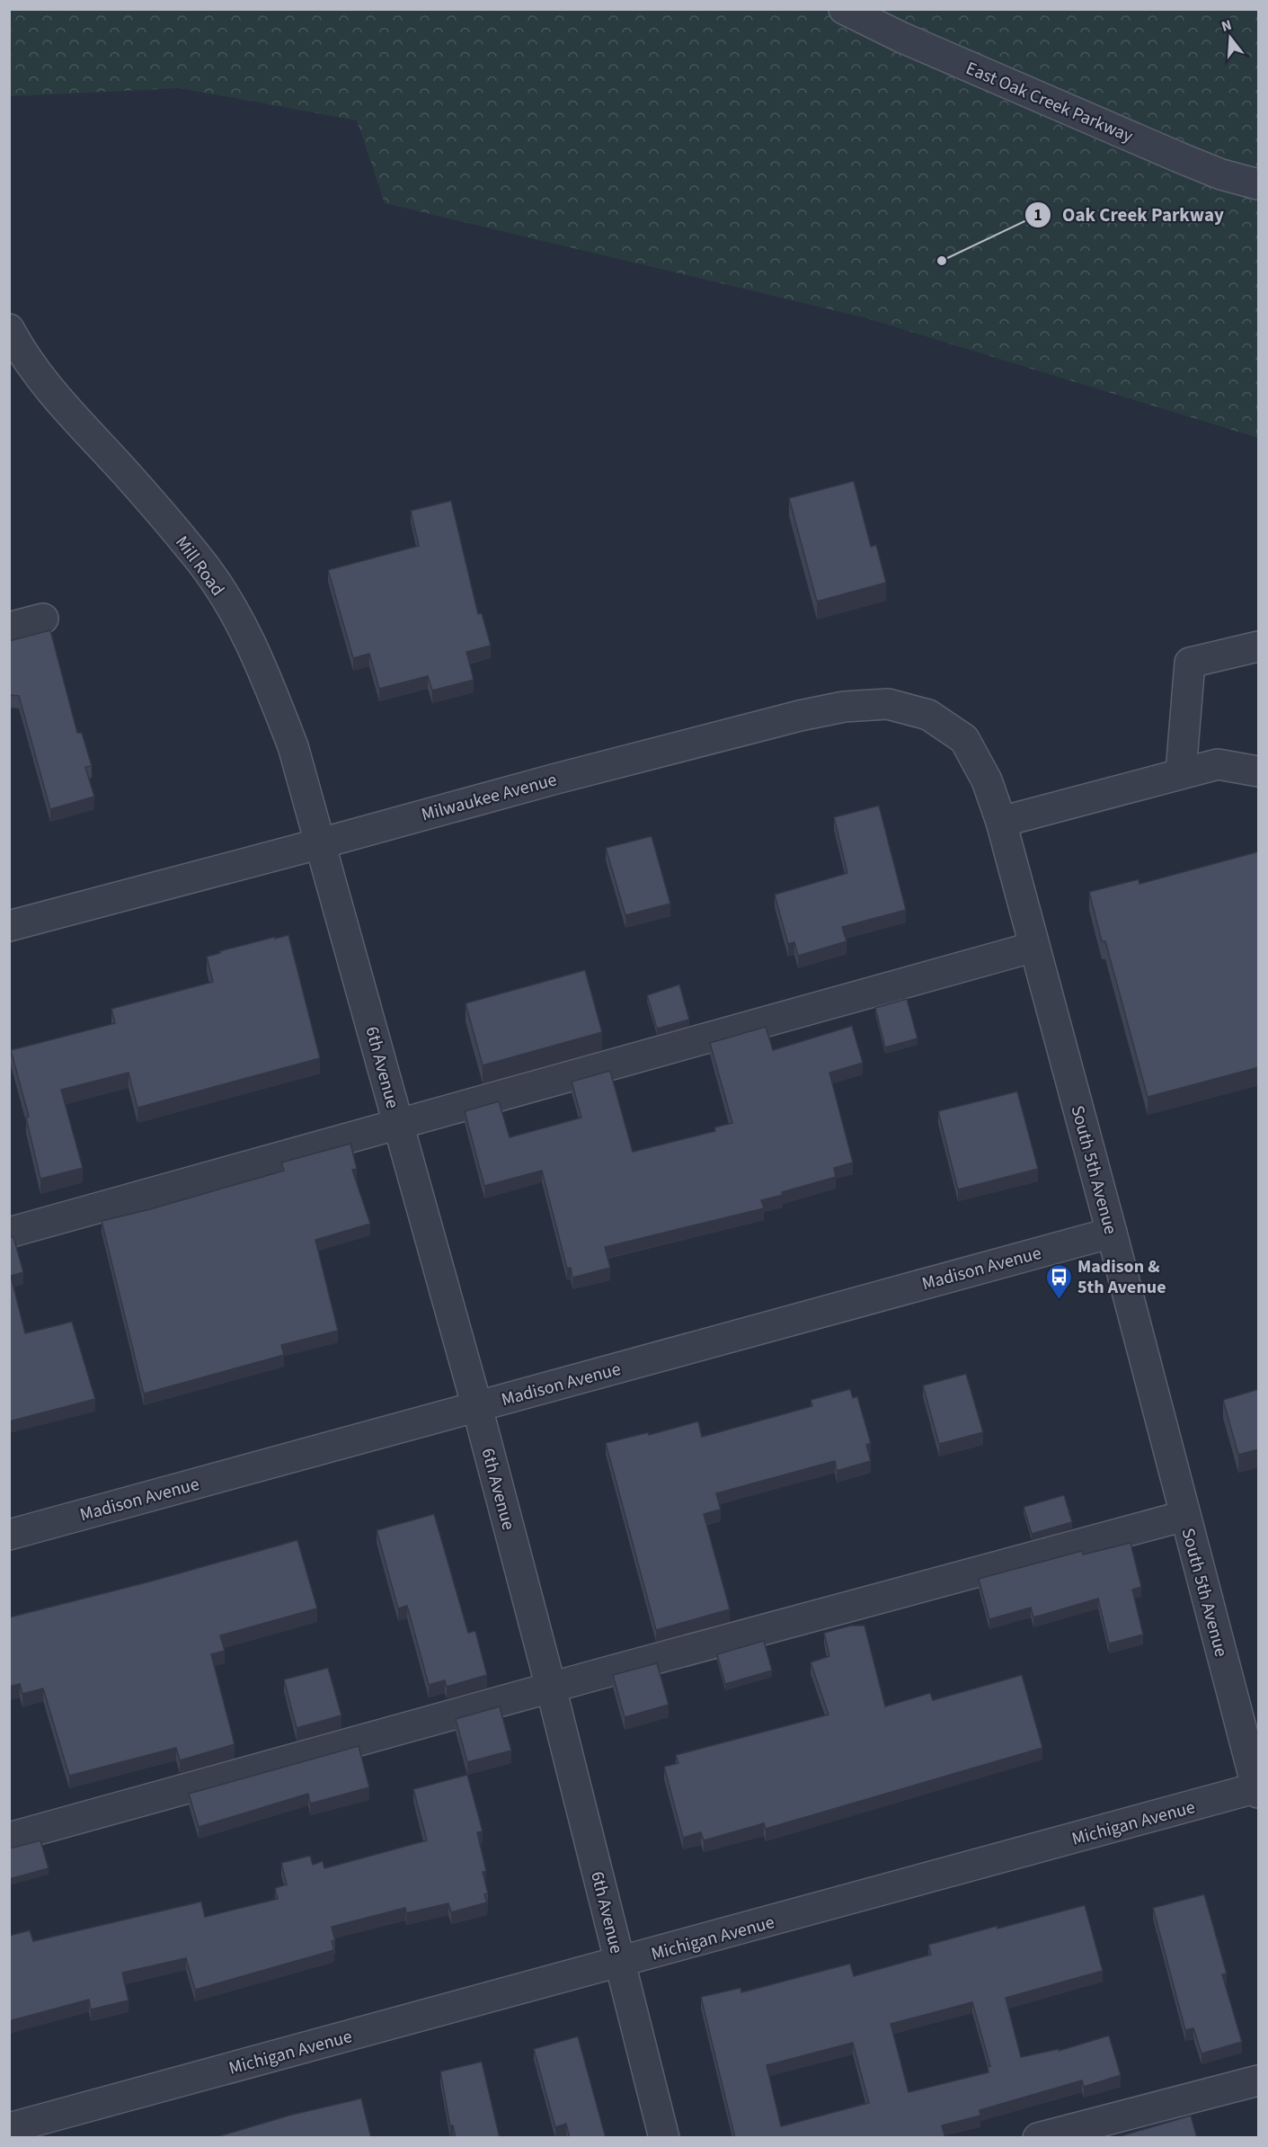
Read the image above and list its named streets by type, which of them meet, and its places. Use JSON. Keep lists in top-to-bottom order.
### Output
{
  "streets": {
    "street": [
      "East Oak Creek Parkway",
      "Mill Road",
      "Milwaukee Avenue",
      "6th Avenue",
      "South 5th Avenue",
      "Madison Avenue",
      "Michigan Avenue"
    ]
  },
  "crossings": [
    ["Mill Road", "Milwaukee Avenue"],
    ["Mill Road", "6th Avenue"],
    ["Milwaukee Avenue", "6th Avenue"],
    ["Milwaukee Avenue", "South 5th Avenue"],
    ["6th Avenue", "Madison Avenue"],
    ["6th Avenue", "Michigan Avenue"],
    ["South 5th Avenue", "Madison Avenue"],
    ["South 5th Avenue", "Michigan Avenue"]
  ],
  "places": {
    "other": ["Oak Creek Parkway"],
    "bus stop": ["Madison & 5th Avenue"]
  },
  "north": "top"
}
